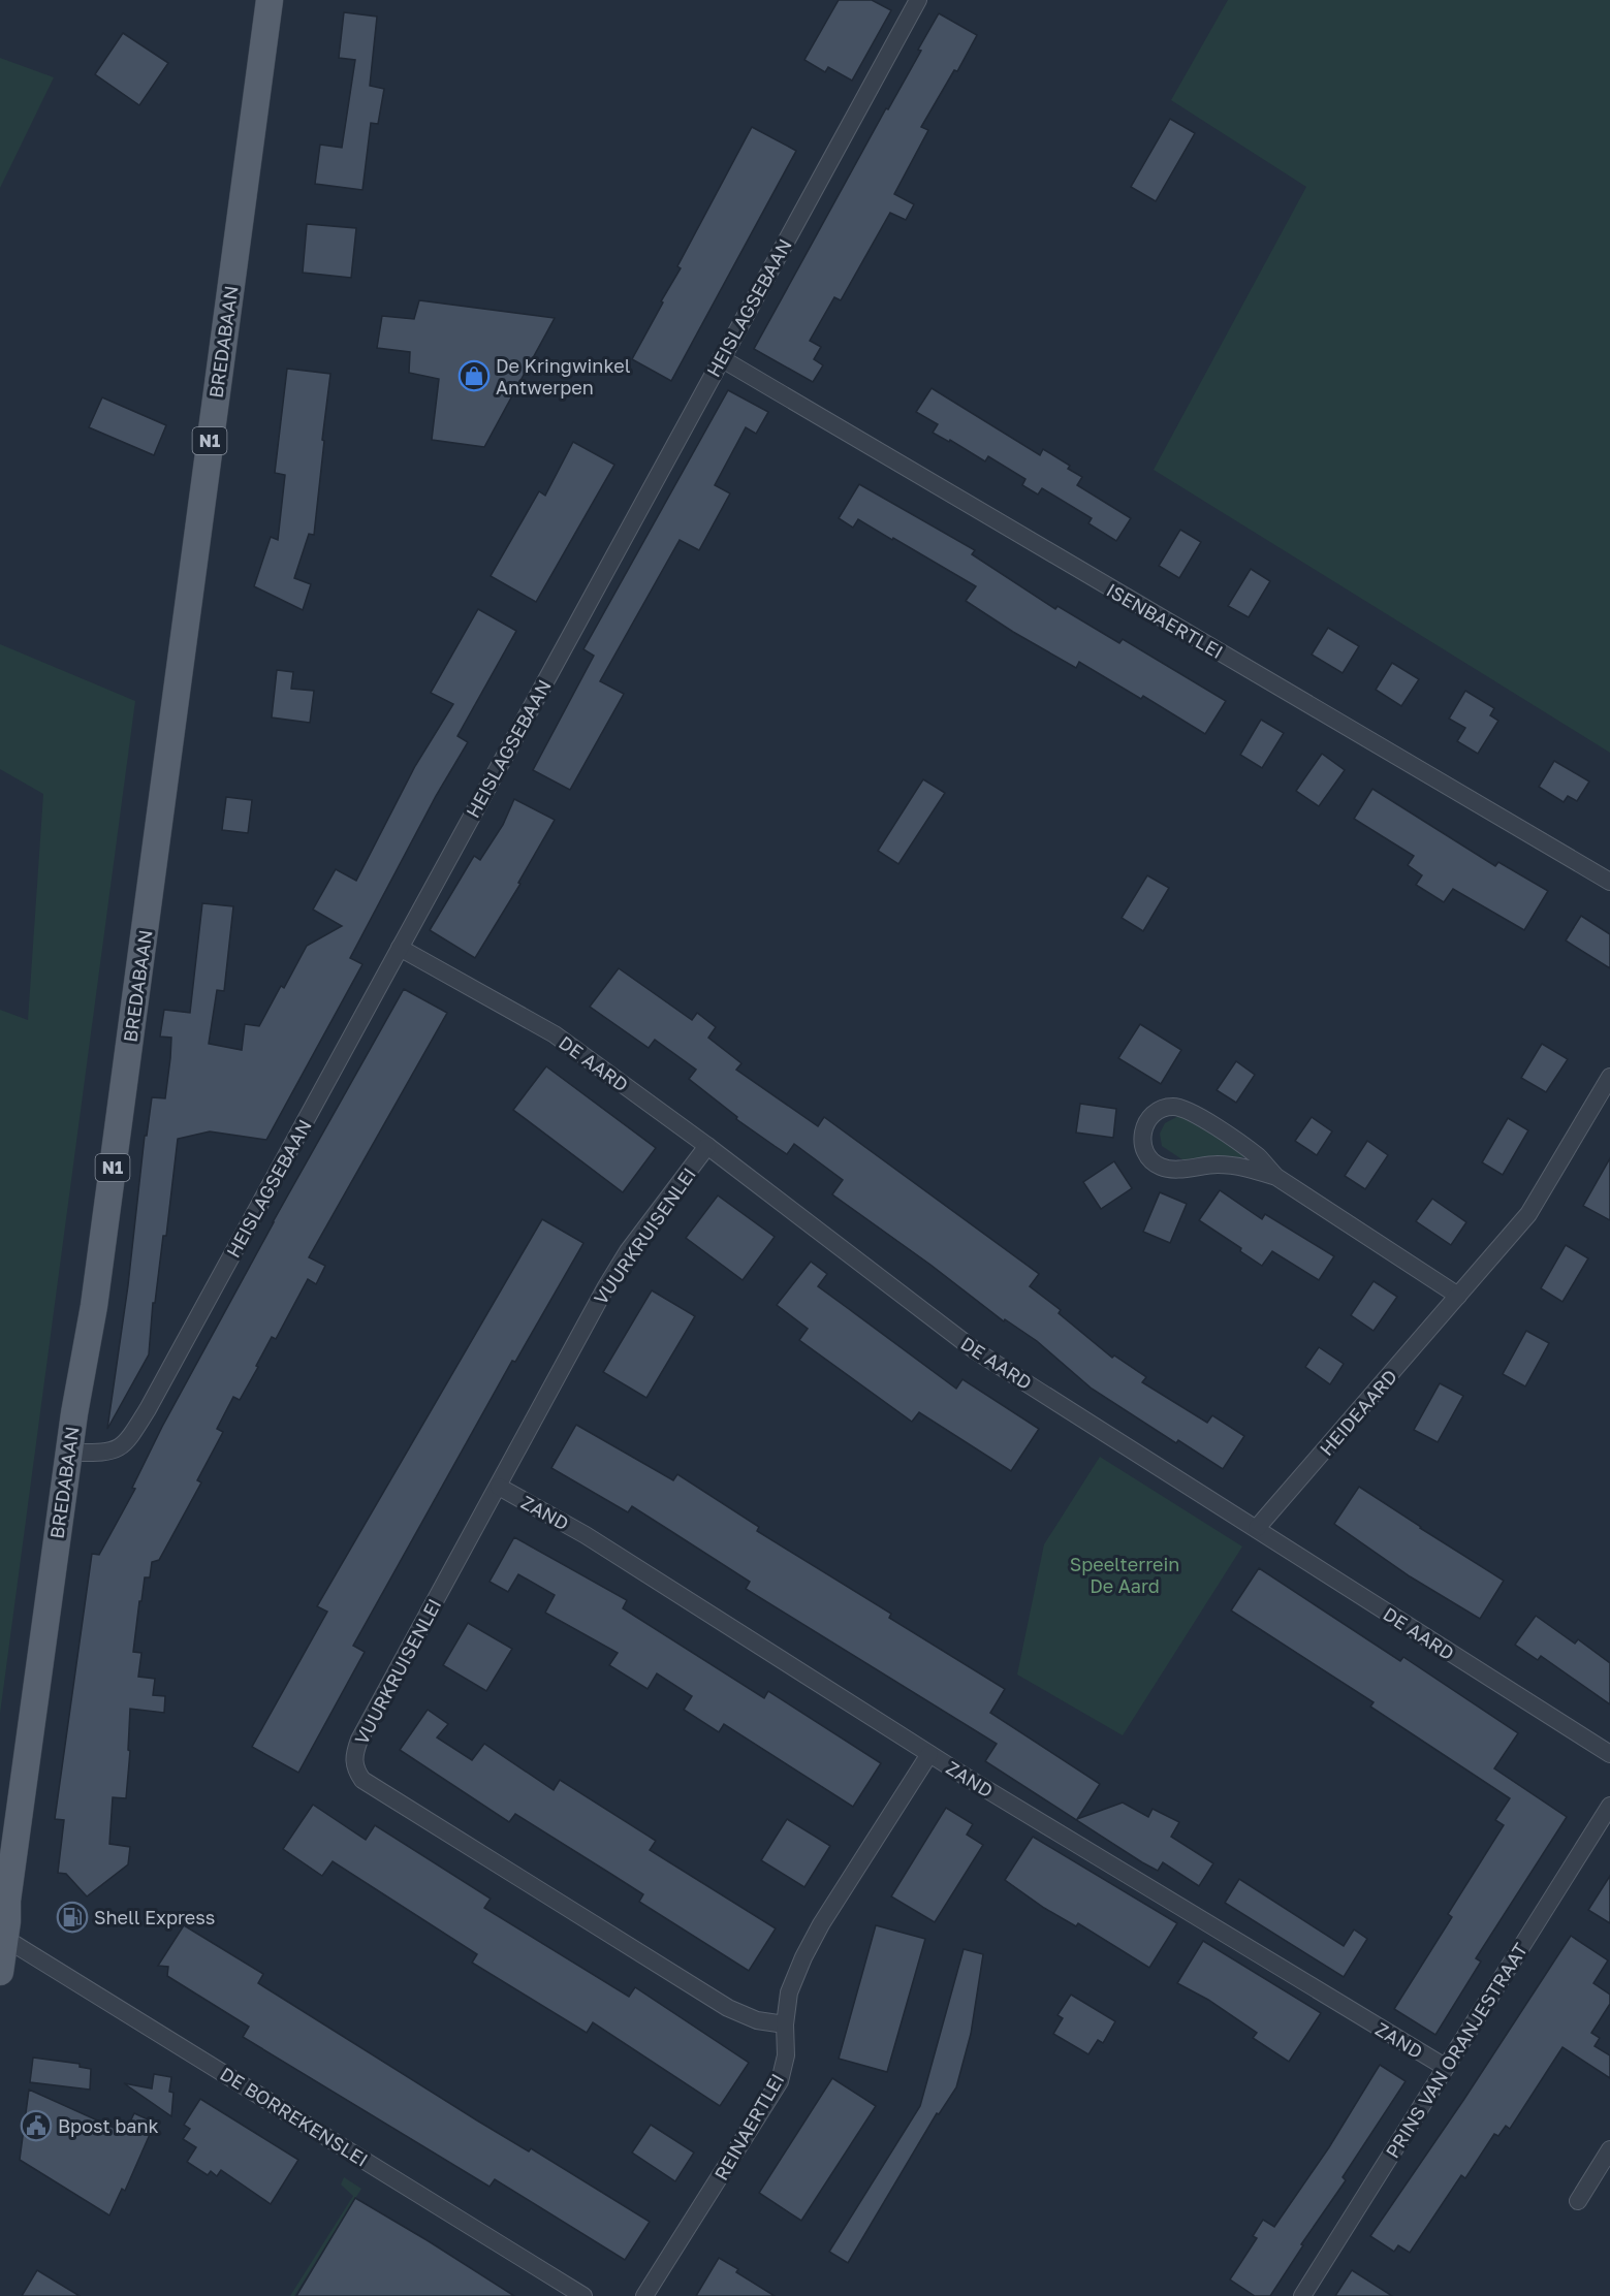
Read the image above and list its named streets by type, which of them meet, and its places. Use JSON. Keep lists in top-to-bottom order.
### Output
{
  "streets": {
    "main road": ["BREDABAAN", "N1"],
    "street": [
      "HEISLAGSEBAAN",
      "ISENBAERTLEI",
      "DE AARD",
      "VUURKRUISENLEI",
      "HEIDEAARD",
      "ZAND",
      "PRINS VAN ORANJESTRAAT",
      "DE BORREKENSLEI",
      "REINAERTLEI"
    ]
  },
  "crossings": [
    ["HEISLAGSEBAAN", "BREDABAAN"],
    ["HEISLAGSEBAAN", "ISENBAERTLEI"],
    ["HEISLAGSEBAAN", "DE AARD"],
    ["BREDABAAN", "DE BORREKENSLEI"],
    ["DE AARD", "VUURKRUISENLEI"],
    ["DE AARD", "HEIDEAARD"],
    ["VUURKRUISENLEI", "ZAND"],
    ["VUURKRUISENLEI", "REINAERTLEI"],
    ["ZAND", "PRINS VAN ORANJESTRAAT"],
    ["ZAND", "REINAERTLEI"]
  ],
  "parks": ["Speelterrein De Aard"],
  "places": {
    "shop": ["De Kringwinkel Antwerpen"],
    "fuel station": ["Shell Express"],
    "public building": ["Bpost bank"]
  }
}
